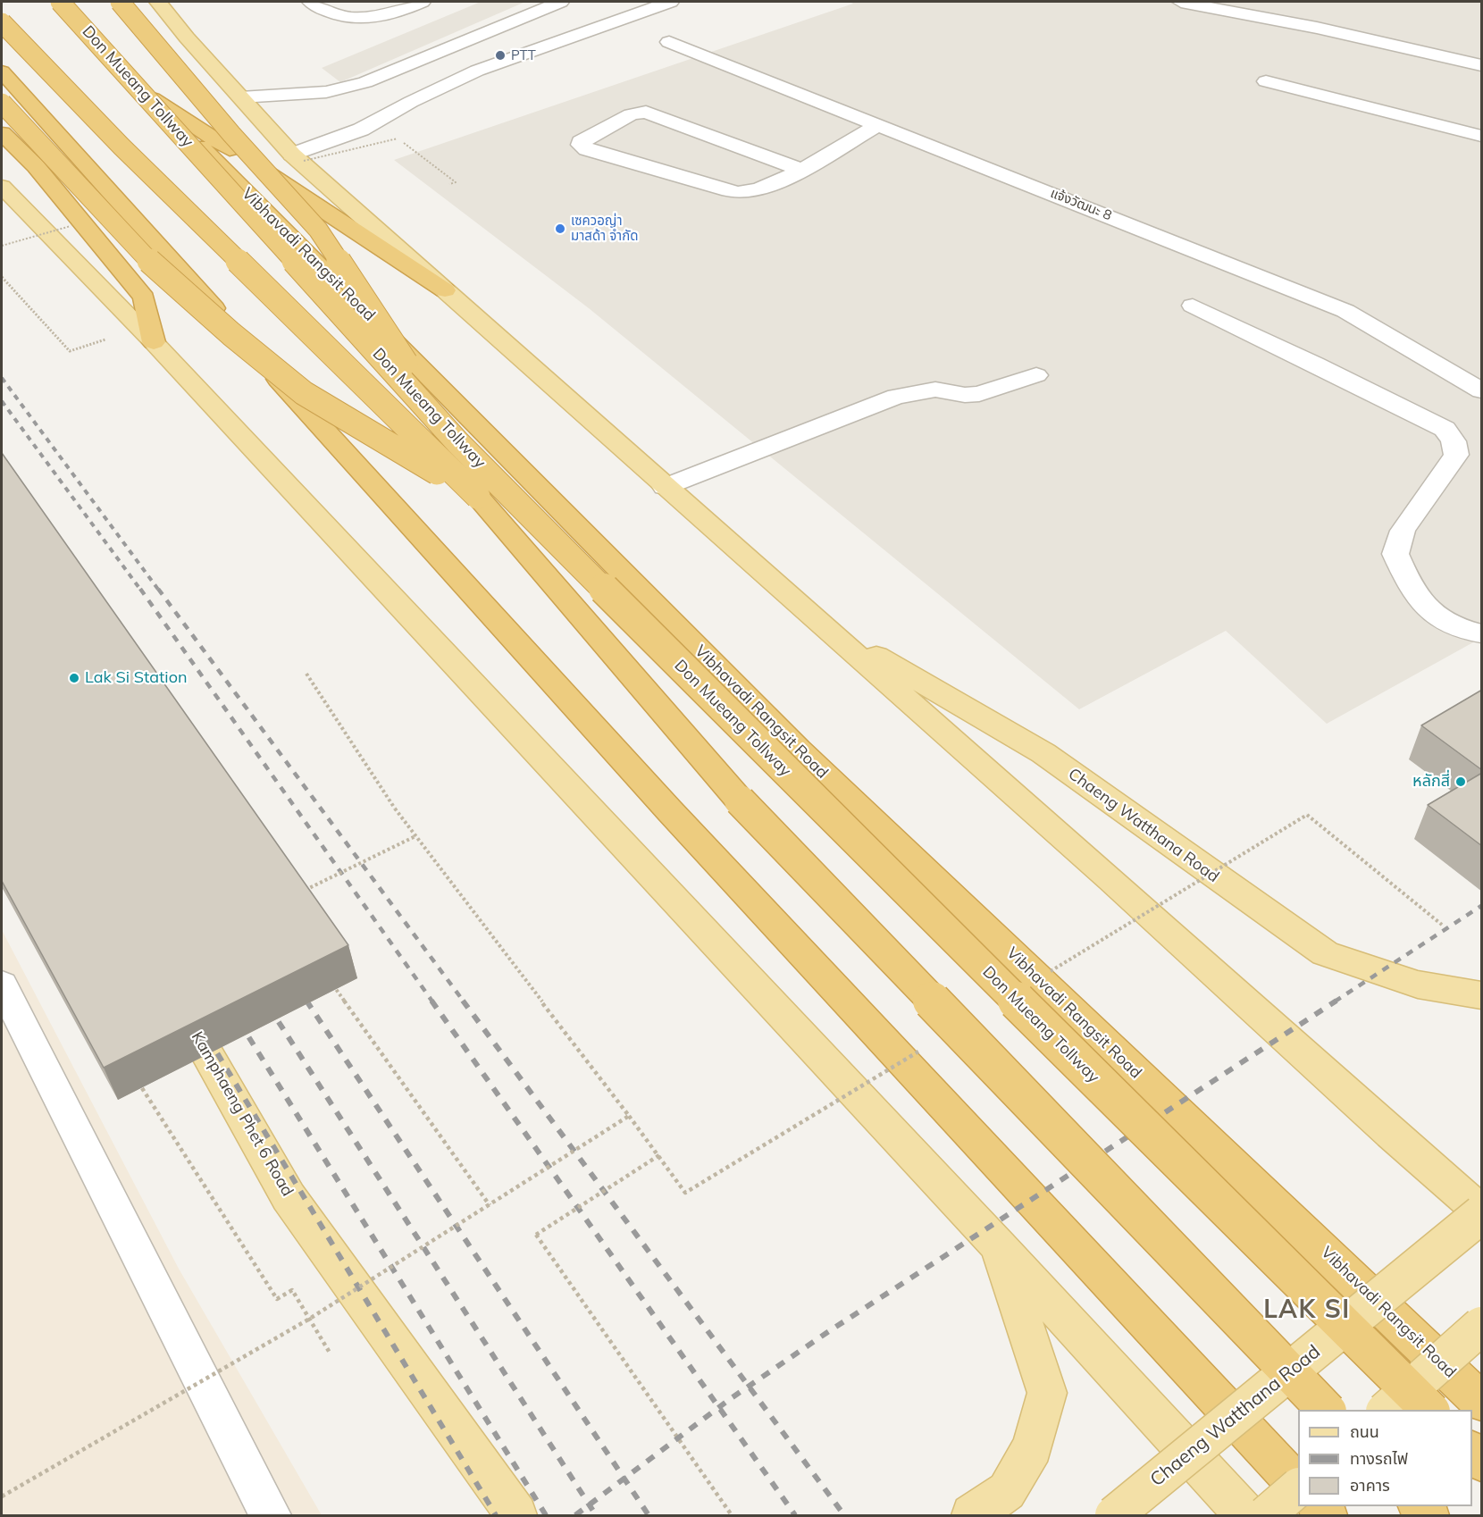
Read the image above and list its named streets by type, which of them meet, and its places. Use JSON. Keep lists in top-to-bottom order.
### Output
{
  "streets": {
    "highway": ["Don Mueang Tollway", "Vibhavadi Rangsit Road"],
    "main road": ["Chaeng Watthana Road", "Kamphaeng Phet 6 Road"],
    "street": ["แจ้งวัฒนะ 8"]
  },
  "crossings": [
    ["Don Mueang Tollway", "Vibhavadi Rangsit Road"]
  ],
  "districts": ["LAK SI"],
  "places": [
    "PTT",
    "เซควอญ่า มาสด้า จำกัด",
    "Lak Si Station",
    "หลักสี่"
  ],
  "legend": ["ถนน", "ทางรถไฟ", "อาคาร"]
}
